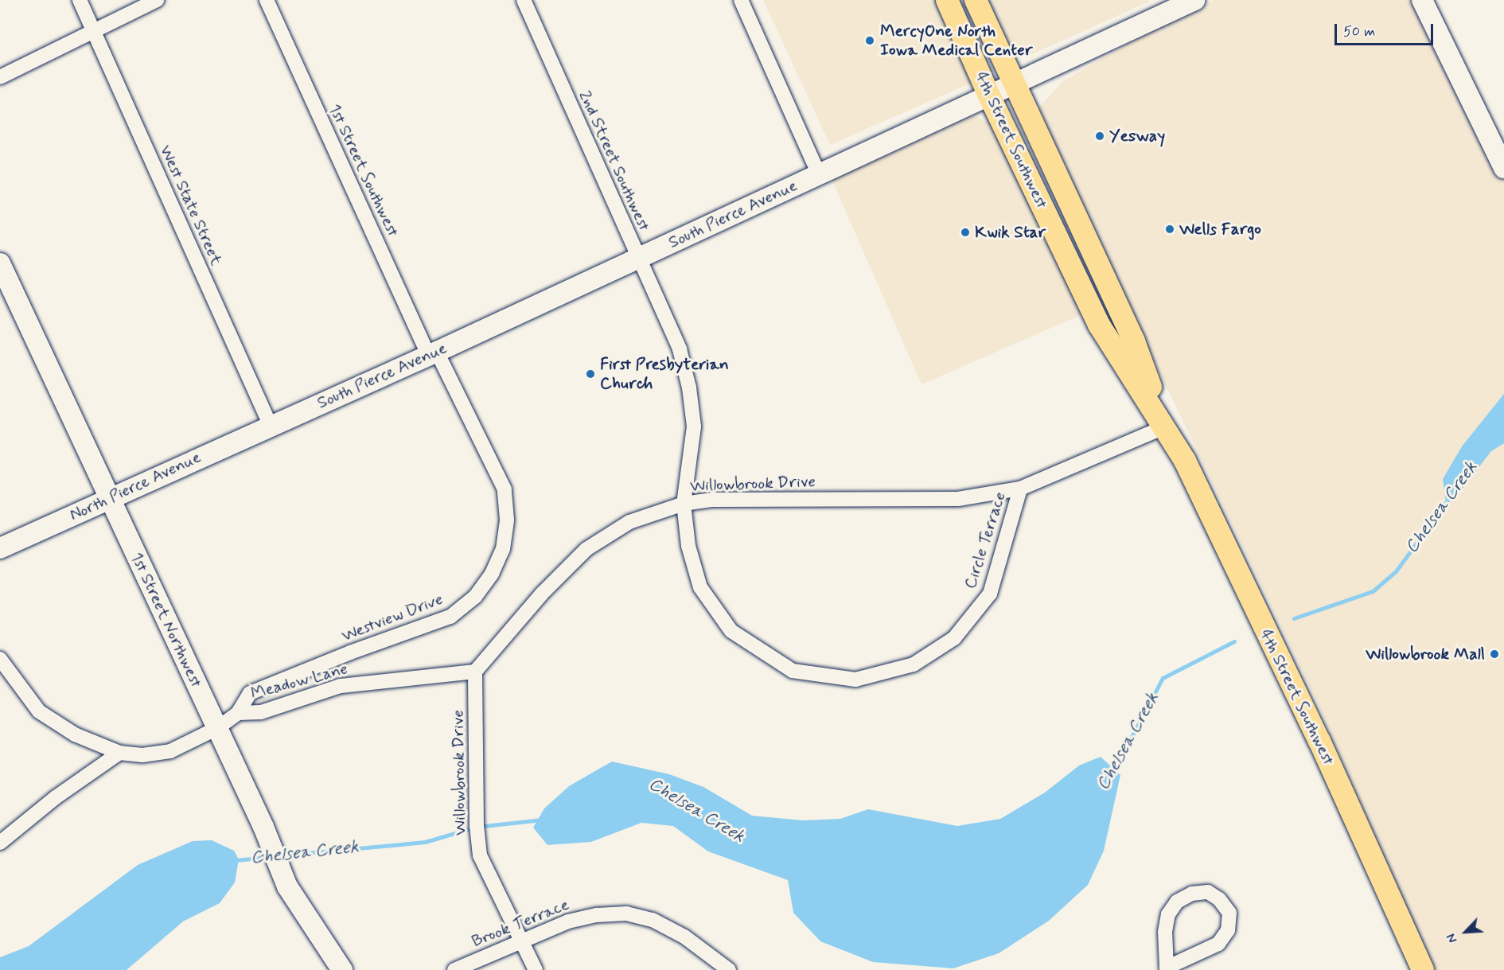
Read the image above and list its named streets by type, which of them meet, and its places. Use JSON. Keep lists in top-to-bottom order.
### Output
{
  "streets": {
    "main road": [
      "4th Street Southwest",
      "South Pierce Avenue",
      "North Pierce Avenue",
      "1st Street Northwest"
    ],
    "street": [
      "2nd Street Southwest",
      "1st Street Southwest",
      "West State Street",
      "Willowbrook Drive",
      "Circle Terrace",
      "Westview Drive",
      "Meadow Lane",
      "Brook Terrace"
    ]
  },
  "crossings": [
    ["4th Street Southwest", "South Pierce Avenue"],
    ["4th Street Southwest", "Willowbrook Drive"],
    ["2nd Street Southwest", "South Pierce Avenue"],
    ["2nd Street Southwest", "Willowbrook Drive"],
    ["2nd Street Southwest", "Circle Terrace"],
    ["1st Street Southwest", "South Pierce Avenue"],
    ["1st Street Southwest", "Westview Drive"],
    ["West State Street", "South Pierce Avenue"],
    ["West State Street", "North Pierce Avenue"],
    ["South Pierce Avenue", "North Pierce Avenue"],
    ["South Pierce Avenue", "Westview Drive"],
    ["Willowbrook Drive", "Circle Terrace"],
    ["Willowbrook Drive", "Meadow Lane"],
    ["Willowbrook Drive", "Brook Terrace"],
    ["North Pierce Avenue", "1st Street Northwest"],
    ["Westview Drive", "Meadow Lane"],
    ["1st Street Northwest", "Meadow Lane"]
  ],
  "water": ["Chelsea Creek"],
  "places": [
    "MercyOne North Iowa Medical Center",
    "Yesway",
    "Wells Fargo",
    "Kwik Star",
    "First Presbyterian Church",
    "Willowbrook Mall"
  ],
  "scale_bar": "50 m",
  "north": "bottom left"
}
